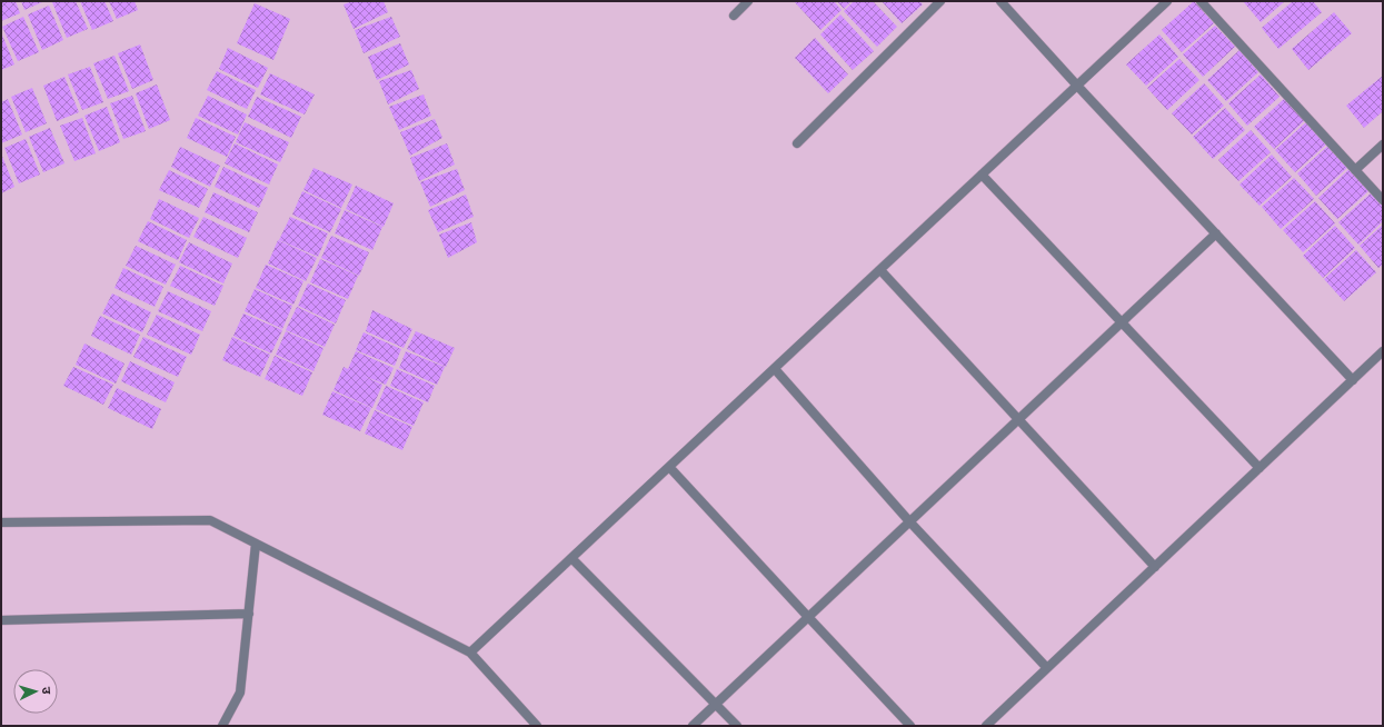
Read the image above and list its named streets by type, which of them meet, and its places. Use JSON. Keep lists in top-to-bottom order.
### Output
{
  "north": "right"
}
